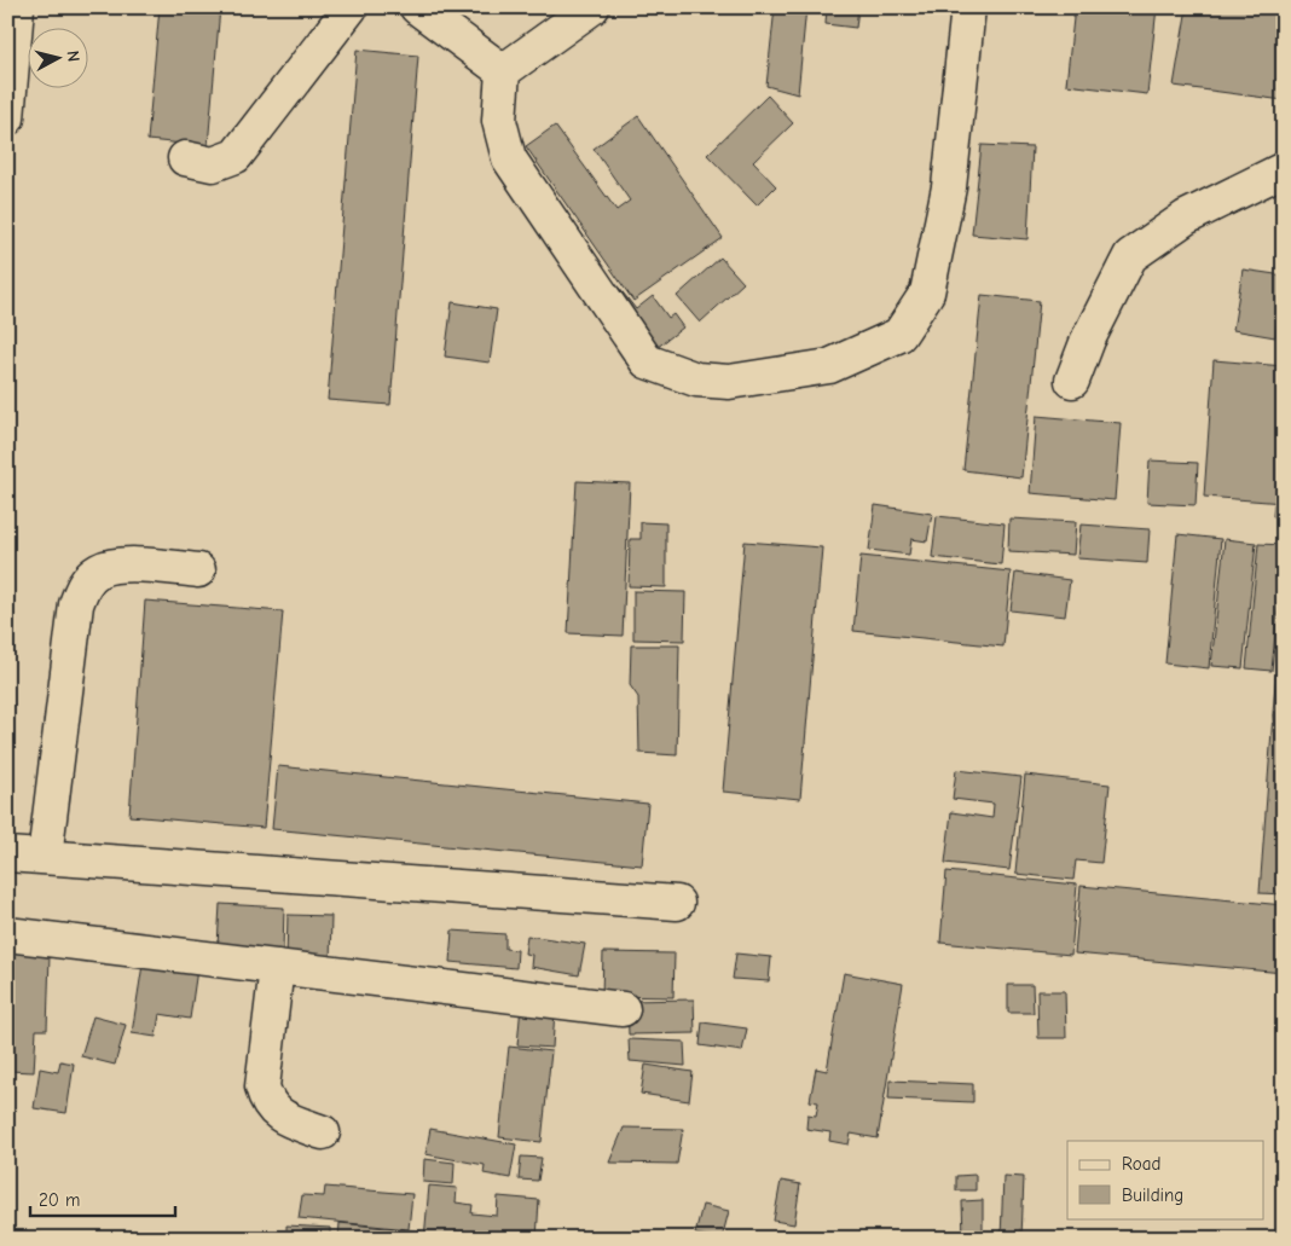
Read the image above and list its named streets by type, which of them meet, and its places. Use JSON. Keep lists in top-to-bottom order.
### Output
{
  "legend": ["Road", "Building"],
  "scale_bar": "20 m",
  "north": "right"
}
